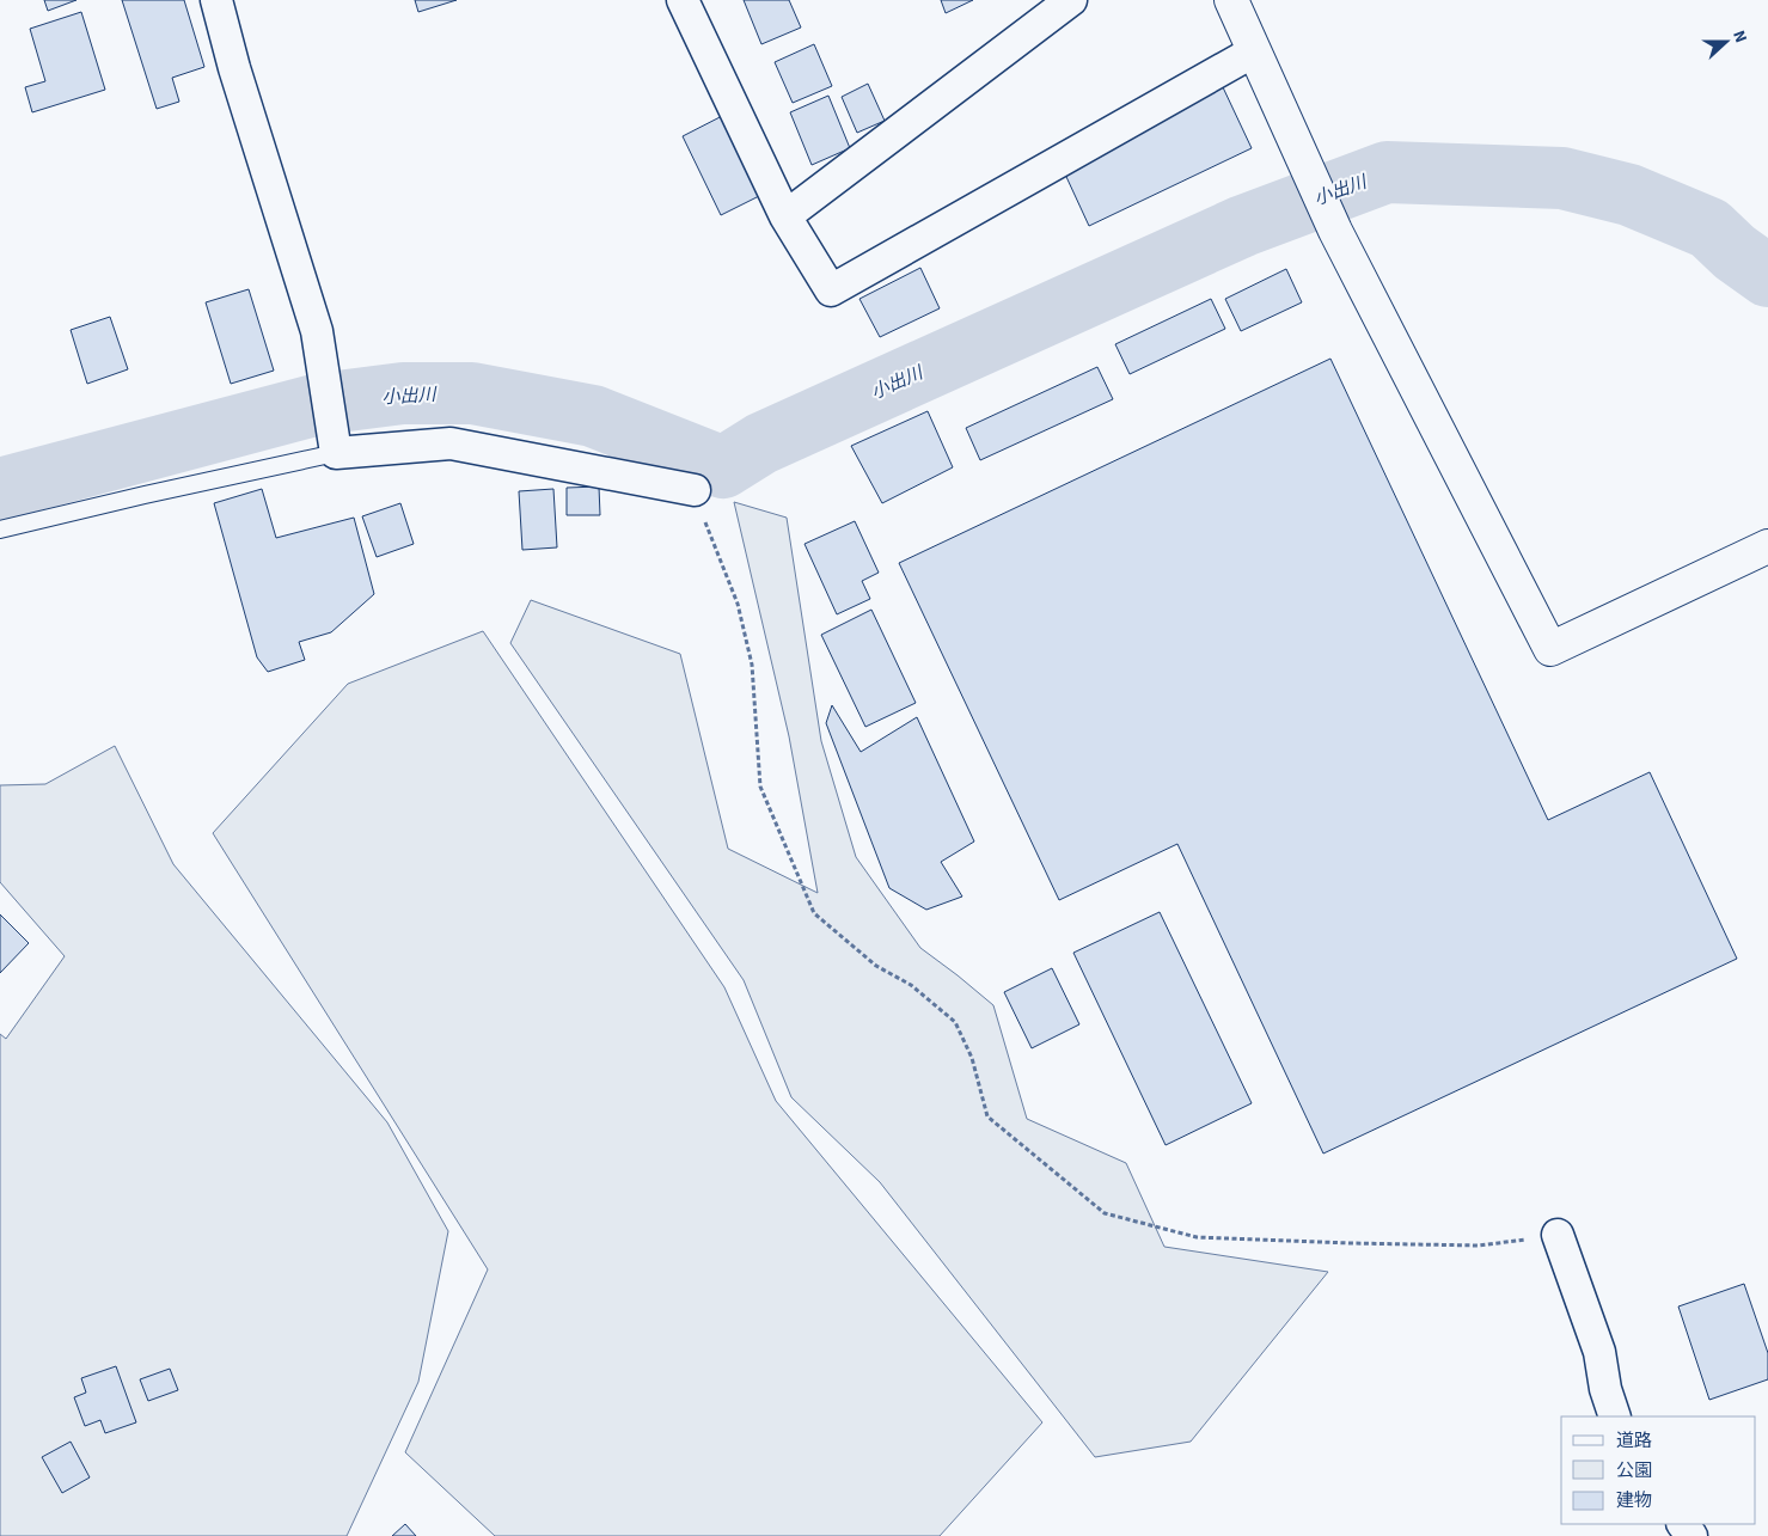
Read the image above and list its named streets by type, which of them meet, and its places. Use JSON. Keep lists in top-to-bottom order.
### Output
{
  "water": ["小出川"],
  "legend": ["道路", "公園", "建物"],
  "north": "right"
}
